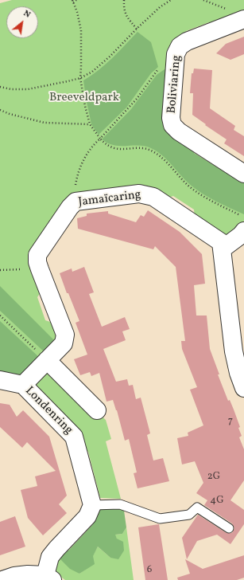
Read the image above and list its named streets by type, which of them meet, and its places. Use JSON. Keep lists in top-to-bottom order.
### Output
{
  "streets": {
    "street": ["Boliviaring", "Jamaïcaring", "Londenring"]
  },
  "crossings": [
    ["Jamaïcaring", "Londenring"]
  ],
  "parks": ["Breeveldpark"],
  "house_numbers": [
    "7",
    "2G",
    "4G",
    "6"
  ],
  "north": "top right"
}
